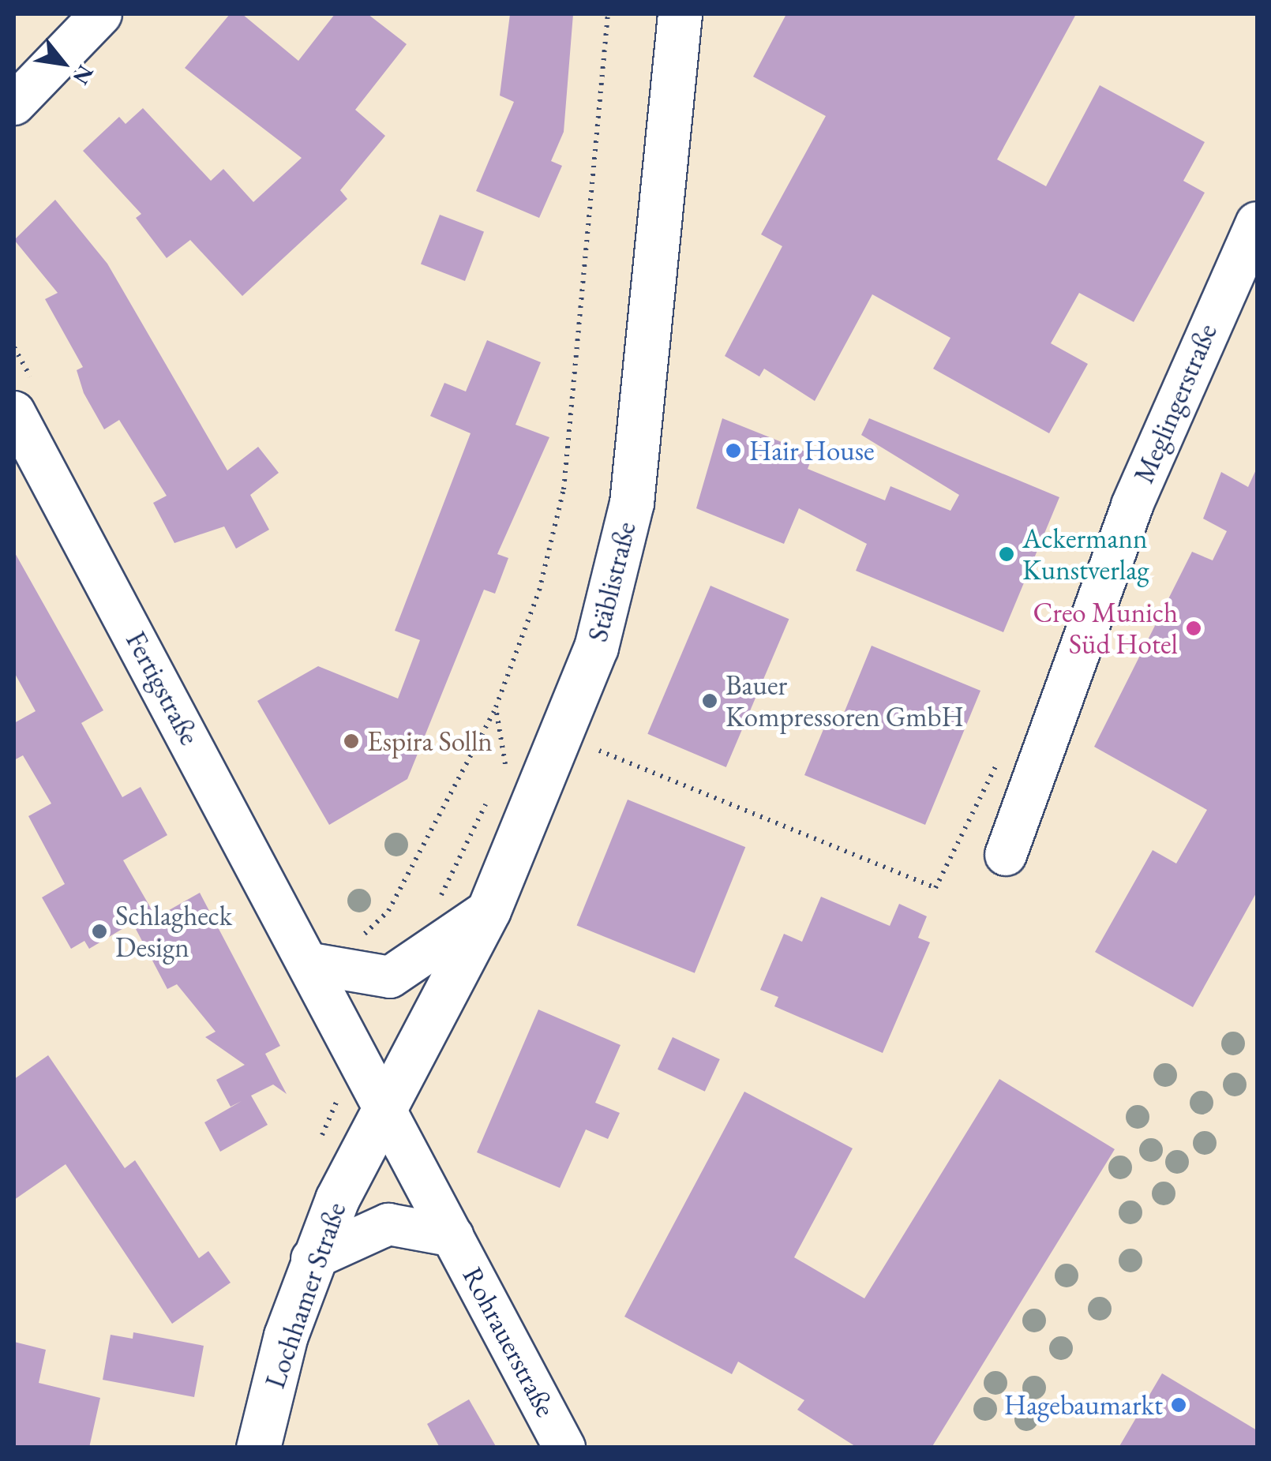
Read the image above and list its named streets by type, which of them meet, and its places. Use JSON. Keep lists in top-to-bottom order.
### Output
{
  "streets": {
    "main road": ["Stäblistraße", "Lochhamer Straße"],
    "street": ["Meglingerstraße", "Fertigstraße", "Rohrauerstraße"]
  },
  "crossings": [
    ["Stäblistraße", "Fertigstraße"],
    ["Stäblistraße", "Lochhamer Straße"],
    ["Stäblistraße", "Rohrauerstraße"],
    ["Fertigstraße", "Lochhamer Straße"],
    ["Fertigstraße", "Rohrauerstraße"],
    ["Lochhamer Straße", "Rohrauerstraße"]
  ],
  "places": [
    "Hair House",
    "Ackermann Kunstverlag",
    "Creo Munich Süd Hotel",
    "Bauer Kompressoren GmbH",
    "Espira Solln",
    "Schlagheck Design",
    "Hagebaumarkt"
  ],
  "north": "bottom right"
}
